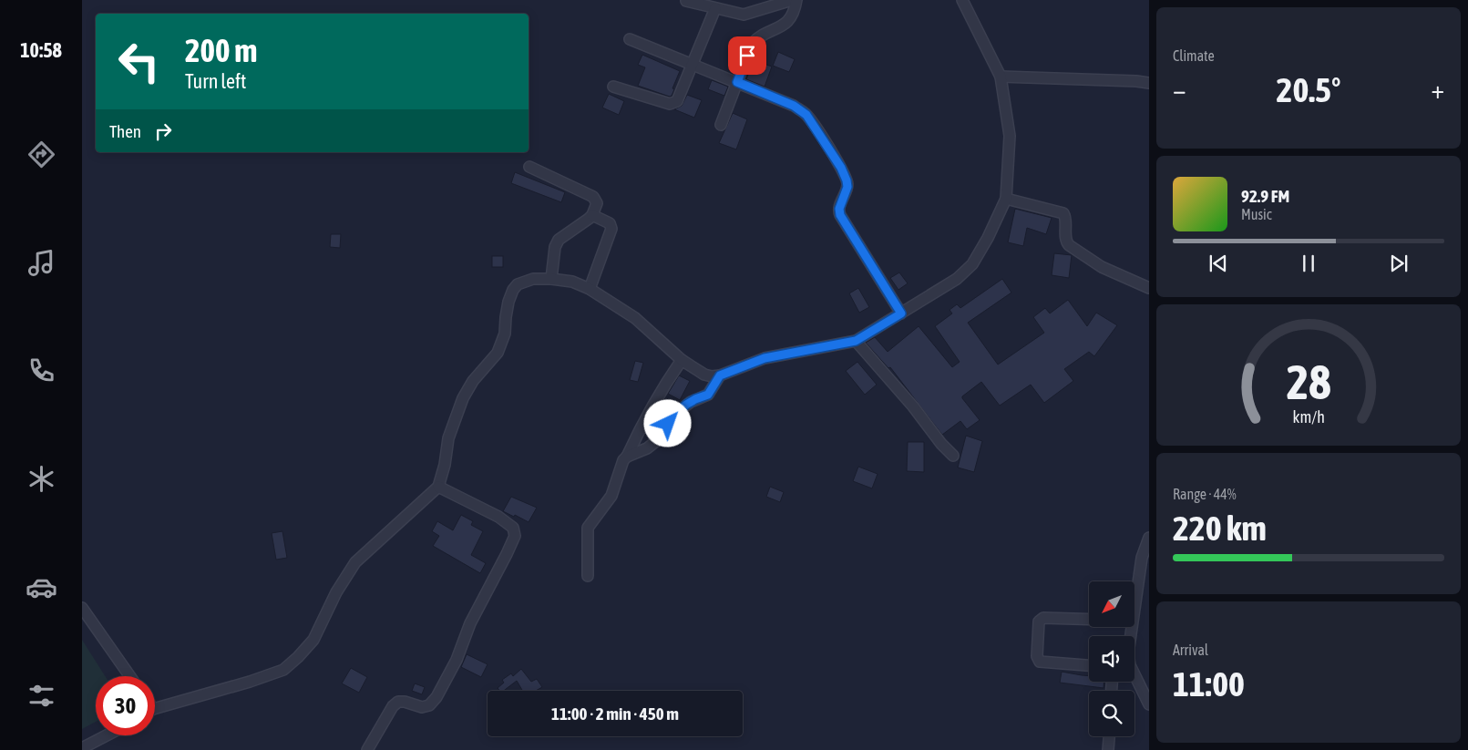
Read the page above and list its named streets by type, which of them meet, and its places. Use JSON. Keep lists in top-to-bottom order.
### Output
{
  "north": "bottom left",
  "page": {
    "tabs": "10:58",
    "tile": [
      "Climate",
      ["Range · 44%", "220 km"],
      ["Arrival", "11:00"]
    ],
    "turn": ["200 m", "Turn left"],
    "heat": ["−", "20.5°", "+"],
    "then": "Then",
    "song": ["92.9 FM", "Music"],
    "limit": "30",
    "trip": "11:00 · 2 min · 450 m",
    "gauge": ["28", "km/h"]
  }
}
